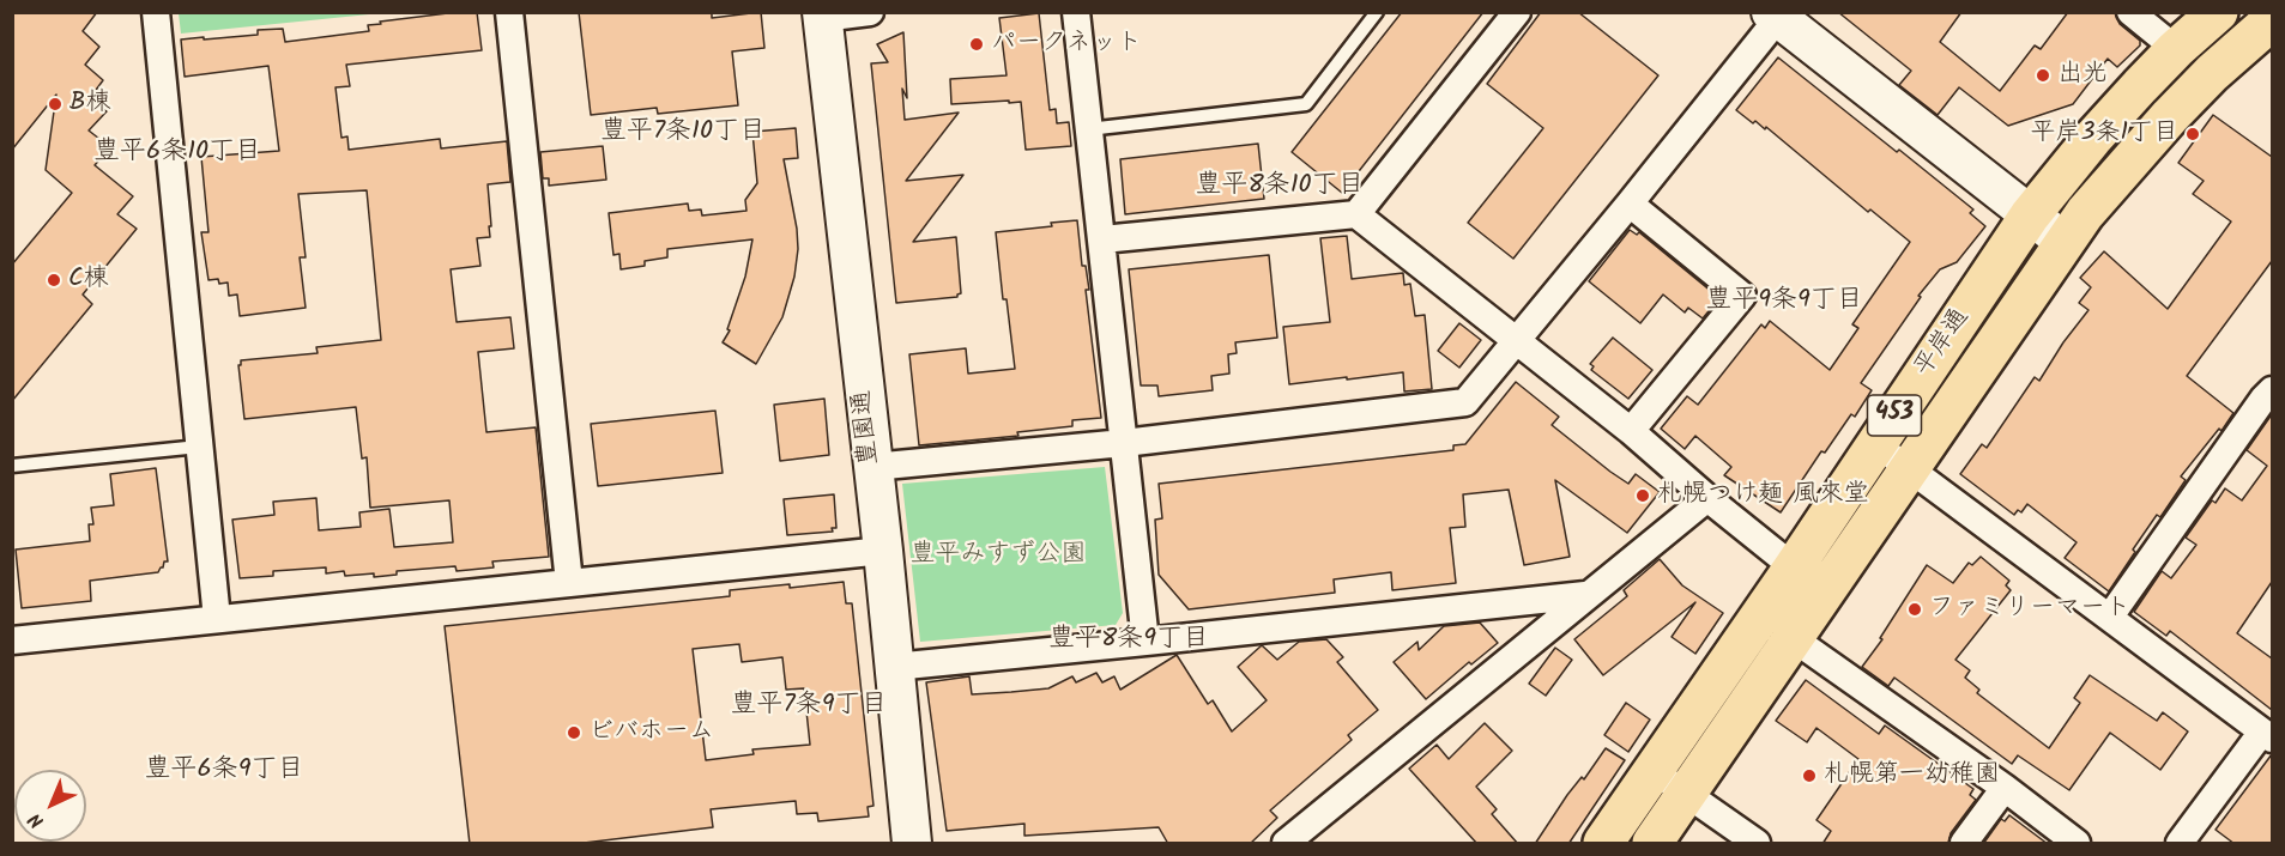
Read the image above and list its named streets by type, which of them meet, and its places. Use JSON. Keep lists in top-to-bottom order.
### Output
{
  "streets": {
    "highway": ["平岸通", "453"],
    "street": ["豊園通"]
  },
  "districts": [
    "豊平7条10丁目",
    "豊平6条10丁目",
    "豊平8条10丁目",
    "豊平9条9丁目",
    "豊平8条9丁目",
    "豊平7条9丁目",
    "豊平6条9丁目"
  ],
  "parks": ["豊平みすず公園"],
  "places": [
    "パークネット",
    "出光",
    "B棟",
    "平岸3条1丁目",
    "C棟",
    "札幌つけ麺 風來堂",
    "ファミリーマート",
    "ビバホーム",
    "札幌第一幼稚園"
  ],
  "north": "bottom left"
}
